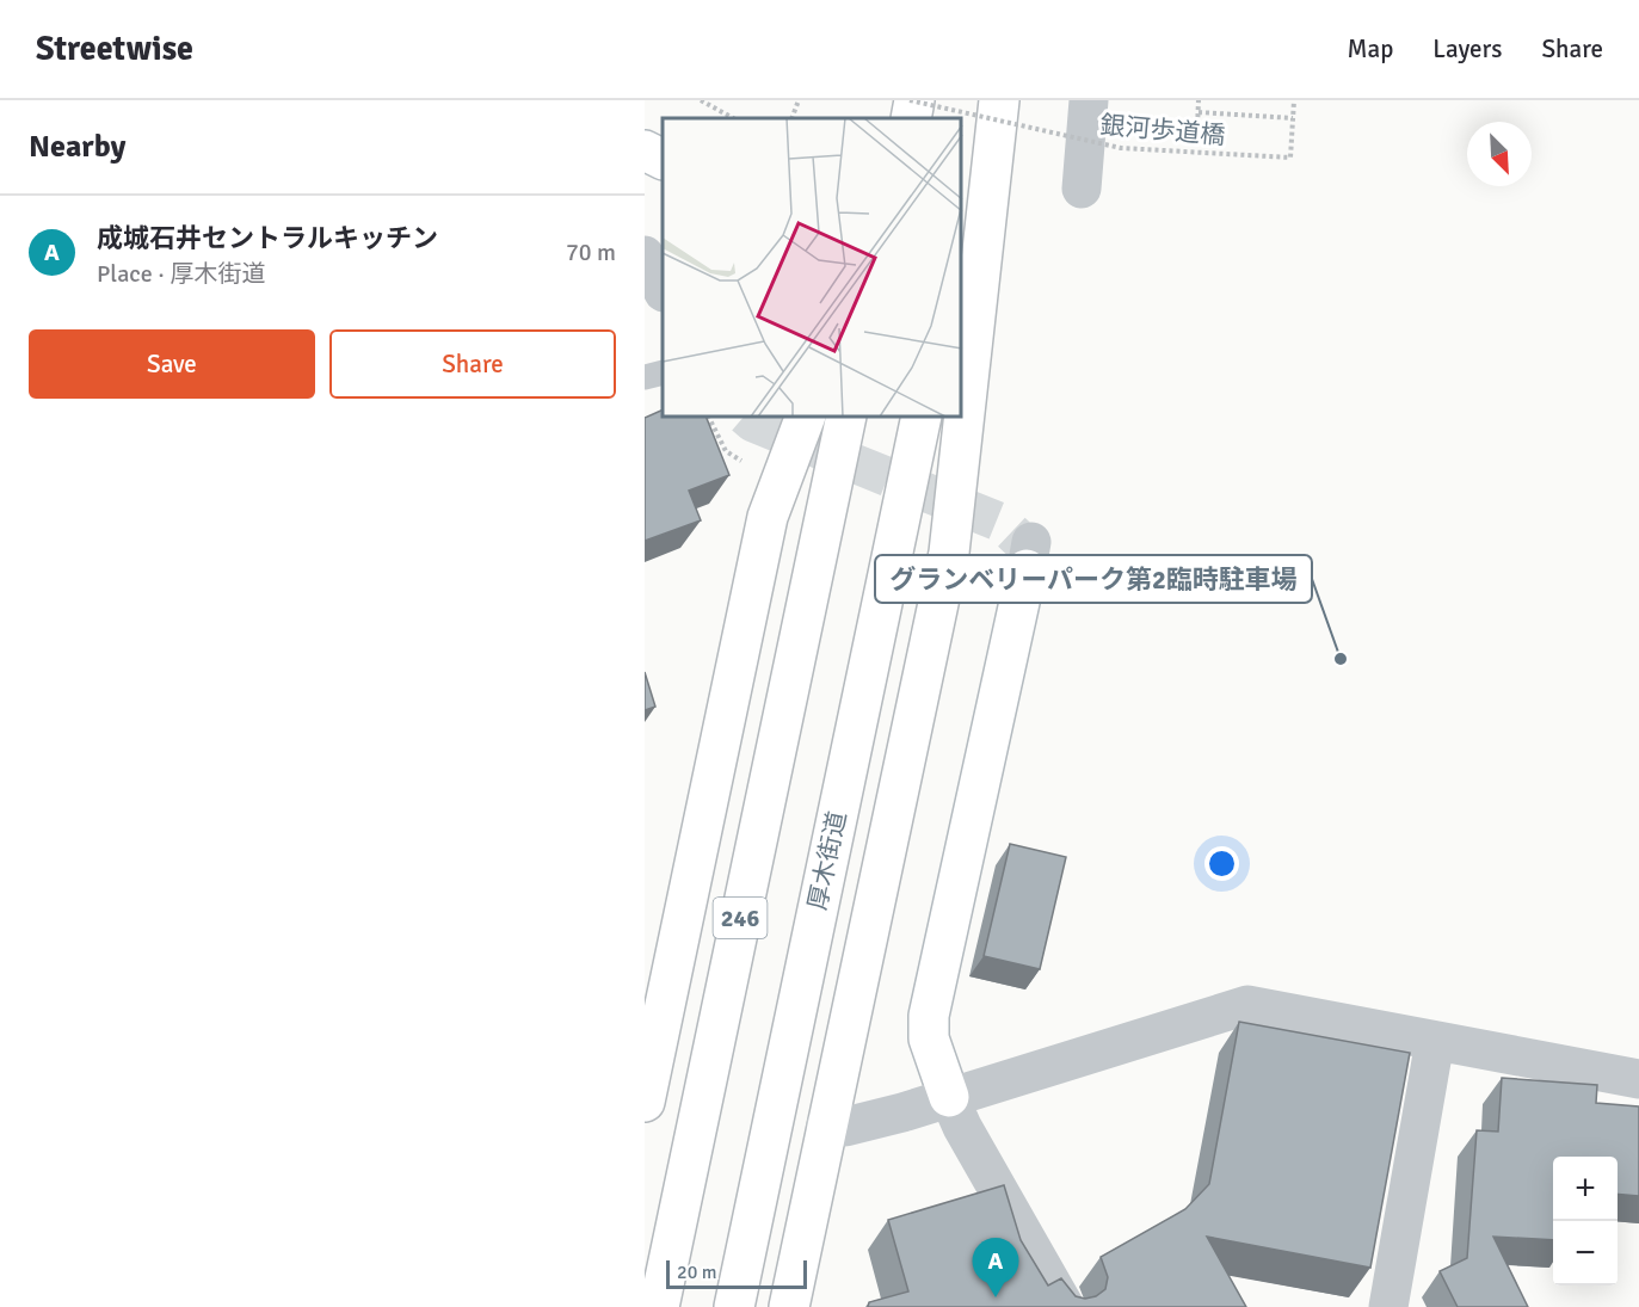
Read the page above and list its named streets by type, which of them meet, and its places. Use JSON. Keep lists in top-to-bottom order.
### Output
{
  "streets": {
    "main road": ["厚木街道", "246"],
    "path": ["銀河歩道橋"]
  },
  "places": ["グランベリーパーク第2臨時駐車場"],
  "scale_bar": "20 m",
  "north": "bottom right",
  "page": {
    "header": "Streetwise",
    "nav": ["Map", "Layers", "Share"],
    "heading": "Nearby",
    "list": [
      {
        "mark": "A",
        "name": "成城石井セントラルキッチン",
        "note": "Place · 厚木街道",
        "value": "70 m"
      }
    ],
    "buttons": ["Save", "Share"],
    "map_buttons": ["+", "−"],
    "pins": "A",
    "scale": "20 m"
  }
}
